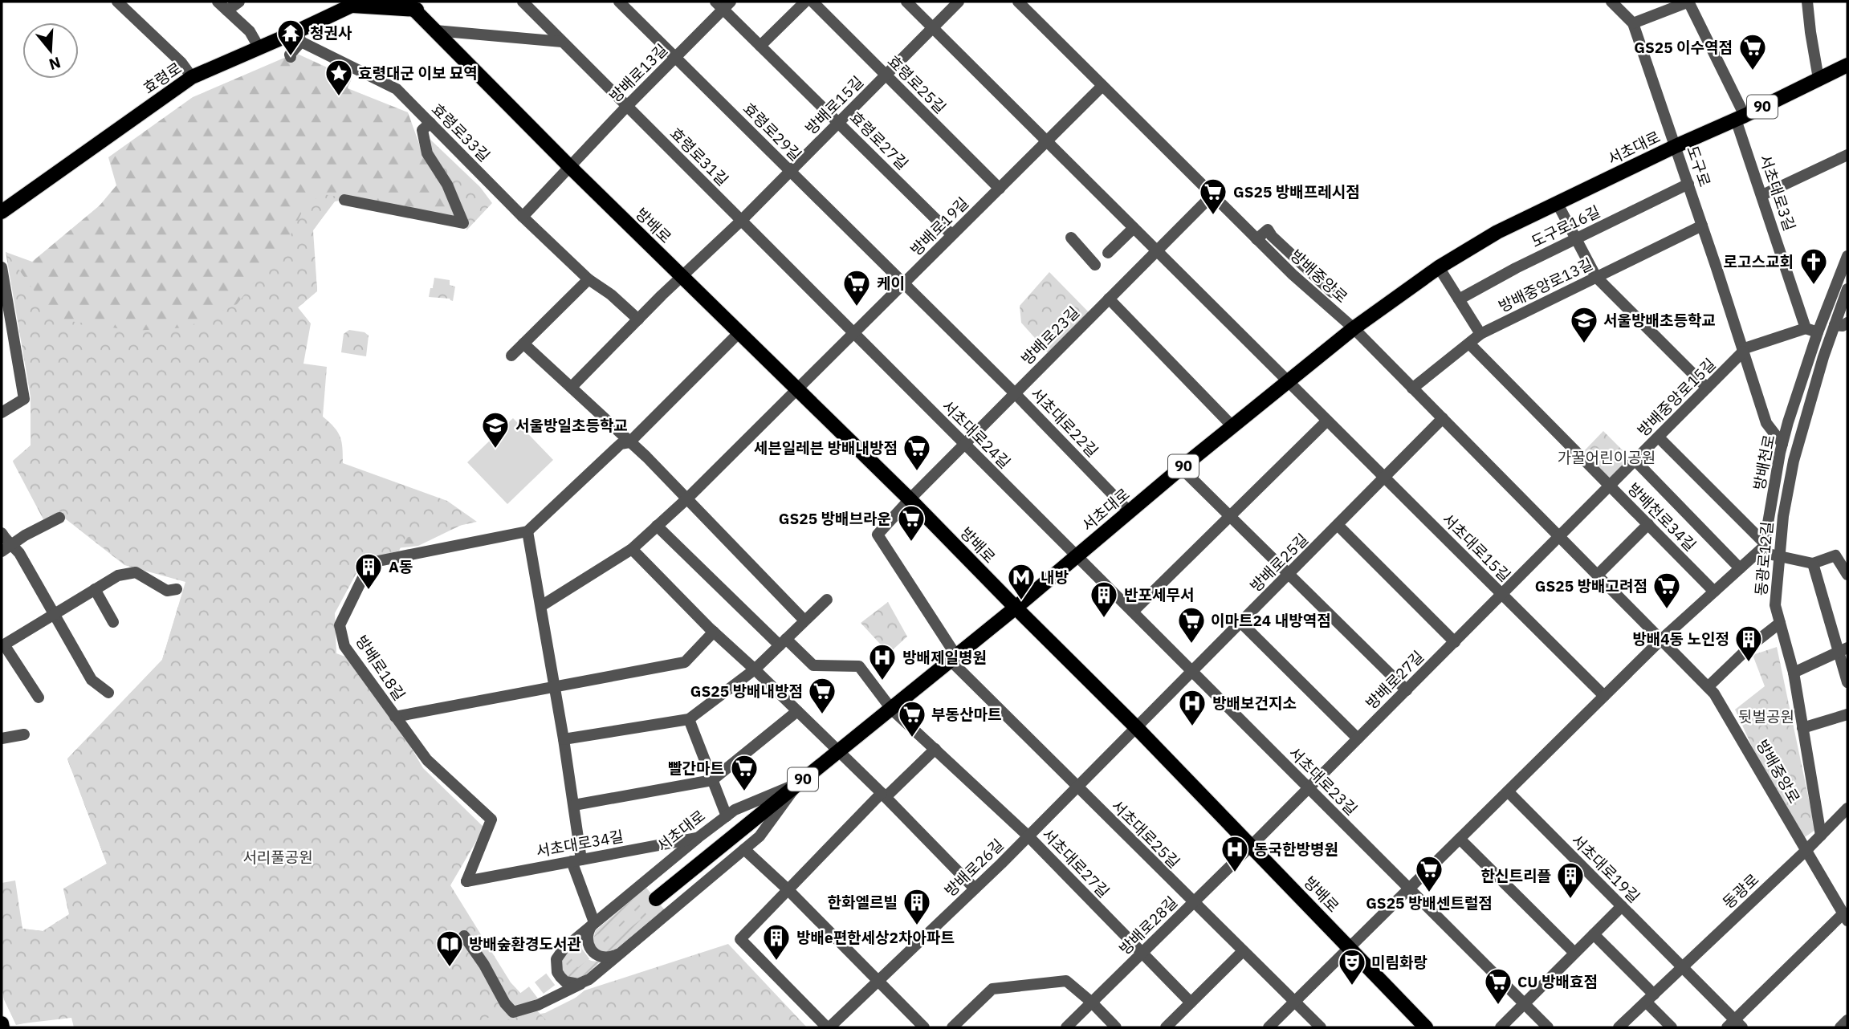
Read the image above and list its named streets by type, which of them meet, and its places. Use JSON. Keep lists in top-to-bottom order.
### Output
{
  "streets": {
    "main road": [
      "효령로",
      "90",
      "서초대로",
      "방배로"
    ],
    "street": [
      "방배로13길",
      "효령로25길",
      "방배로15길",
      "효령로29길",
      "효령로33길",
      "효령로27길",
      "효령로31길",
      "도구로",
      "서초대로3길",
      "방배로19길",
      "도구로16길",
      "방배중앙로",
      "방배중앙로13길",
      "방배로23길",
      "방배중앙로15길",
      "서초대로22길",
      "서초대로24길",
      "방배천로",
      "방배천로34길",
      "서초대로15길",
      "동광로12길",
      "방배로25길",
      "방배로18길",
      "방배로27길",
      "서초대로23길",
      "서초대로25길",
      "서초대로34길",
      "서초대로27길",
      "방배로26길",
      "서초대로19길",
      "동광로",
      "방배로28길"
    ]
  },
  "crossings": [
    ["방배로13길", "효령로29길"],
    ["방배로13길", "효령로27길"],
    ["방배로13길", "효령로31길"],
    ["방배로13길", "방배로"],
    ["효령로", "효령로33길"],
    ["효령로25길", "방배로15길"],
    ["효령로25길", "방배로19길"],
    ["방배로15길", "효령로29길"],
    ["방배로15길", "효령로33길"],
    ["방배로15길", "효령로27길"],
    ["방배로15길", "효령로31길"],
    ["방배로15길", "방배로"],
    ["방배로15길", "서초대로15길"],
    ["효령로29길", "방배로19길"],
    ["효령로29길", "서초대로22길"],
    ["효령로27길", "방배로19길"],
    ["서초대로", "도구로"],
    ["서초대로", "서초대로3길"],
    ["서초대로", "방배로"],
    ["서초대로", "방배중앙로"],
    ["서초대로", "방배로23길"],
    ["서초대로", "서초대로22길"],
    ["서초대로", "서초대로24길"],
    ["서초대로", "서초대로15길"],
    ["서초대로", "서초대로23길"],
    ["서초대로", "서초대로25길"],
    ["서초대로", "서초대로34길"],
    ["서초대로", "서초대로27길"],
    ["효령로31길", "방배로19길"],
    ["효령로31길", "서초대로24길"],
    ["도구로", "도구로16길"],
    ["도구로", "방배중앙로13길"],
    ["도구로", "방배중앙로15길"],
    ["도구로", "방배천로"],
    ["방배로", "방배로19길"],
    ["방배로", "방배로23길"],
    ["방배로", "방배로25길"],
    ["방배로", "방배로27길"],
    ["방배로", "방배로26길"],
    ["방배로", "방배로28길"],
    ["방배로19길", "방배중앙로"],
    ["방배로19길", "서초대로22길"],
    ["방배로19길", "서초대로24길"],
    ["방배로19길", "서초대로15길"],
    ["방배중앙로", "방배중앙로13길"],
    ["방배중앙로", "방배로23길"],
    ["방배중앙로", "방배중앙로15길"],
    ["방배중앙로", "방배로25길"],
    ["방배중앙로", "방배로27길"],
    ["방배중앙로", "동광로"],
    ["방배중앙로13길", "방배천로34길"],
    ["방배로23길", "서초대로22길"],
    ["방배로23길", "서초대로24길"],
    ["방배로23길", "서초대로15길"],
    ["방배로23길", "서초대로25길"],
    ["방배중앙로15길", "방배천로34길"],
    ["방배중앙로15길", "방배로27길"],
    ["서초대로24길", "서초대로23길"],
    ["서초대로15길", "방배로25길"],
    ["서초대로15길", "방배로27길"],
    ["동광로12길", "동광로"],
    ["방배로25길", "서초대로23길"],
    ["방배로25길", "방배로26길"],
    ["방배로18길", "서초대로34길"],
    ["방배로27길", "서초대로23길"],
    ["방배로27길", "방배로28길"],
    ["서초대로25길", "방배로26길"],
    ["서초대로25길", "방배로28길"],
    ["서초대로27길", "방배로26길"],
    ["서초대로27길", "방배로28길"],
    ["서초대로19길", "동광로"]
  ],
  "parks": ["가꿀어린이공원", "뒷벌공원", "서리풀공원"],
  "places": {
    "temple": ["청권사"],
    "supermarket": [
      "GS25 이수역점",
      "GS25 방배프레시점",
      "케이",
      "세븐일레븐 방배내방점",
      "GS25 방배브라운",
      "GS25 방배고려점",
      "이마트24 내방역점",
      "GS25 방배내방점",
      "부동산마트",
      "빨간마트",
      "GS25 방배센트럴점",
      "CU 방배효점"
    ],
    "place": ["효령대군 이보 묘역"],
    "church": ["로고스교회"],
    "school or university": ["서울방배초등학교", "서울방일초등학교"],
    "building": [
      "A동",
      "반포세무서",
      "방배4동 노인정",
      "한신트리플",
      "한화엘르빌",
      "방배e편한세상2차아파트"
    ],
    "metro station": ["내방"],
    "hospital": ["방배제일병원", "방배보건지소", "동국한방병원"],
    "library": ["방배숲환경도서관"],
    "theatre": ["미림화랑"]
  },
  "north": "bottom"
}
